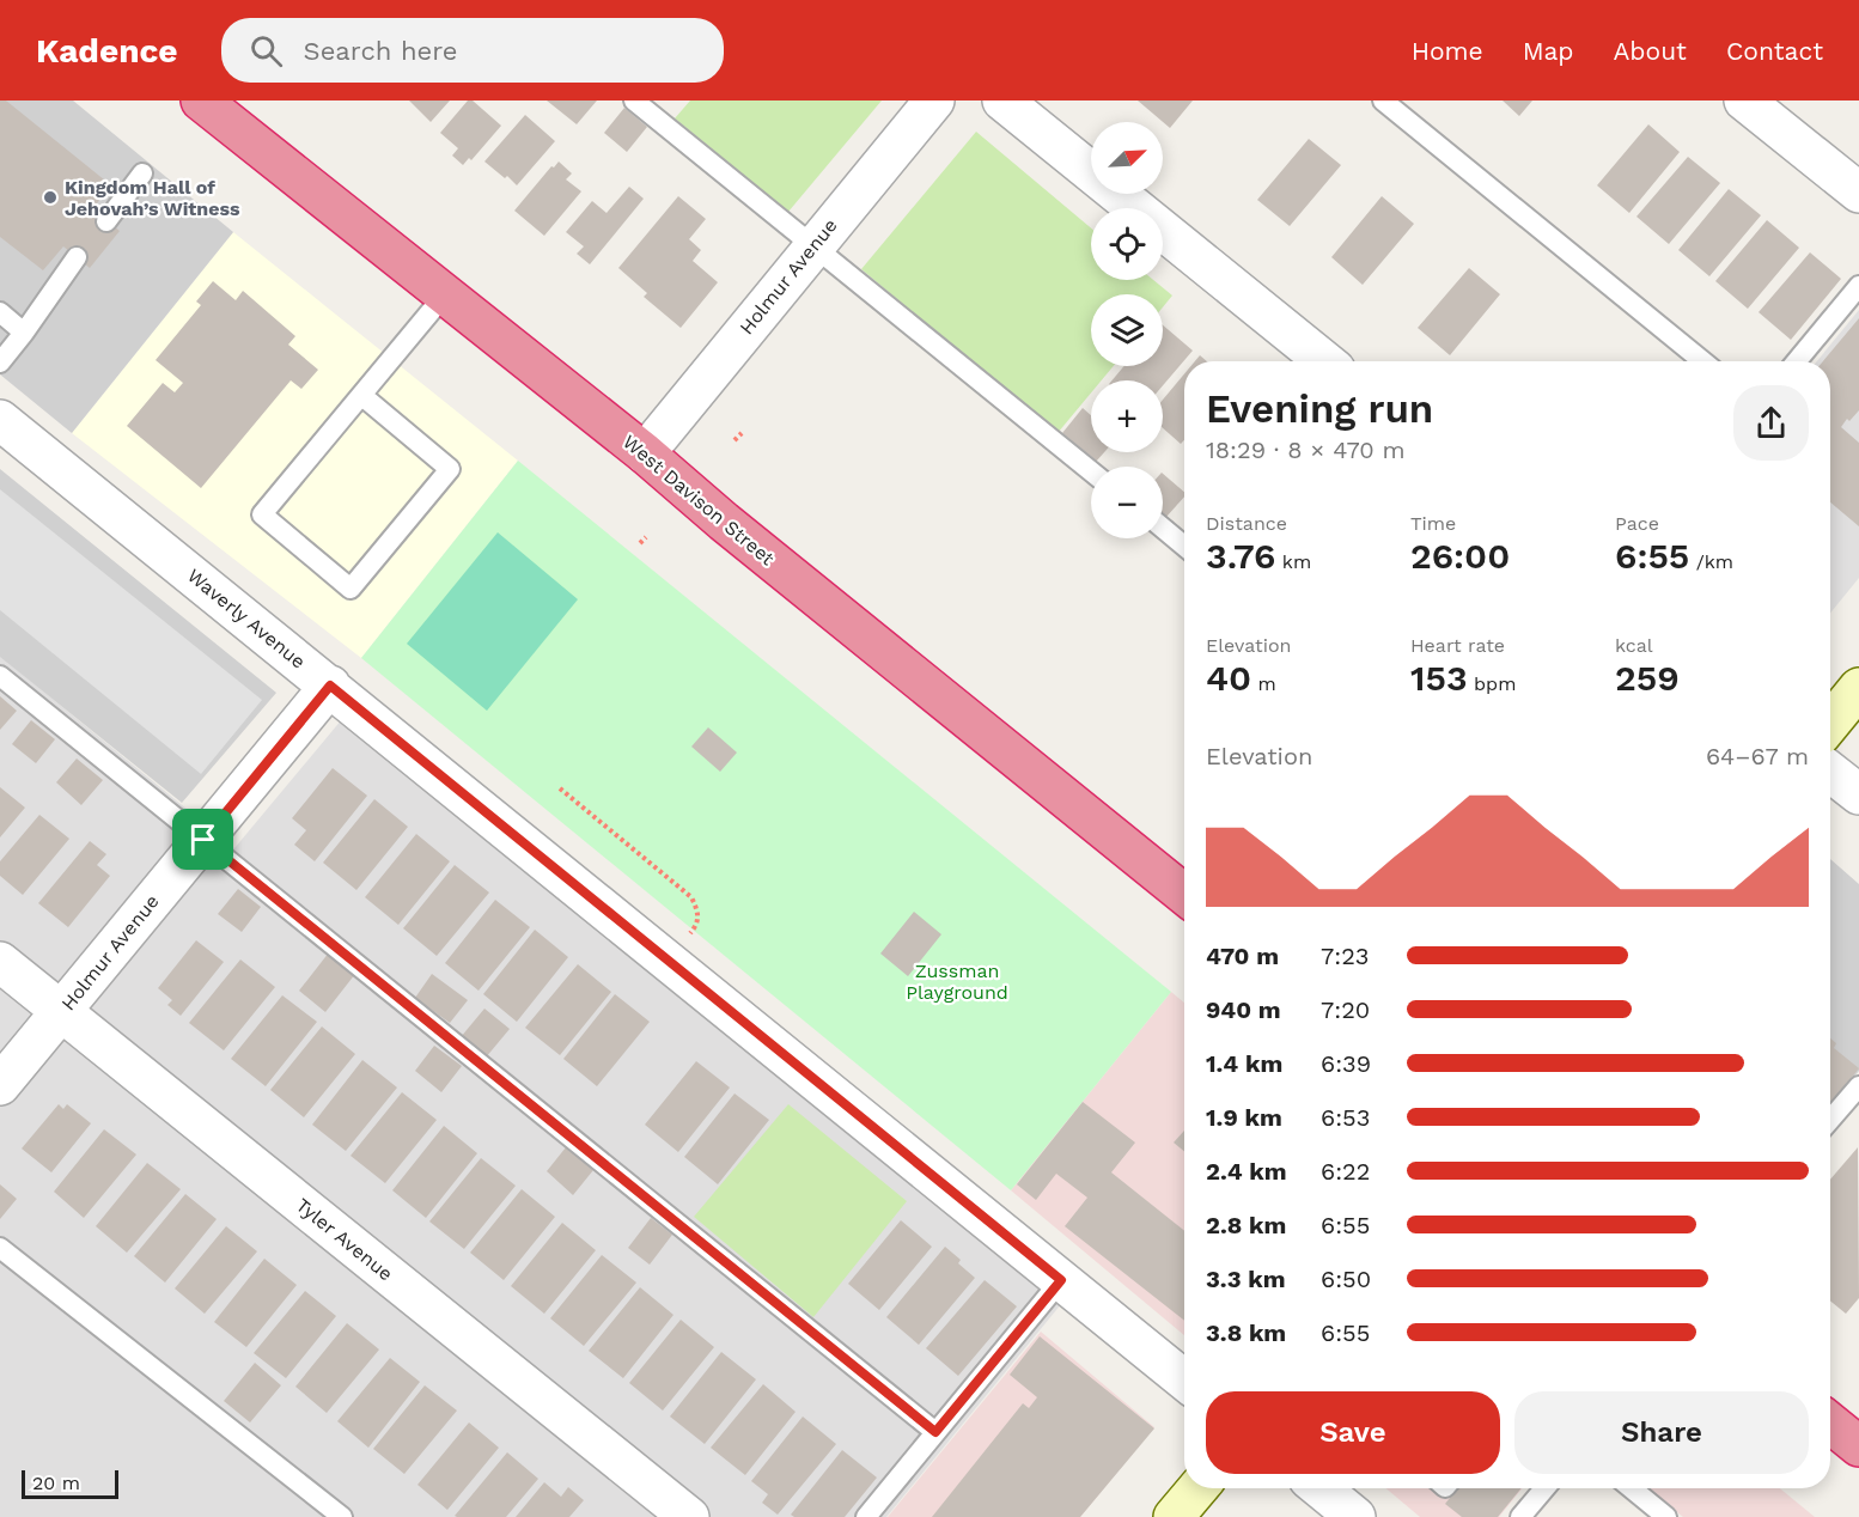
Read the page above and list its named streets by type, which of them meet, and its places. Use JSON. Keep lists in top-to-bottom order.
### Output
{
  "streets": {
    "highway": ["West Davison Street"],
    "street": ["Holmur Avenue", "Waverly Avenue", "Tyler Avenue"]
  },
  "crossings": [
    ["Holmur Avenue", "West Davison Street"],
    ["Holmur Avenue", "Waverly Avenue"],
    ["Holmur Avenue", "Tyler Avenue"]
  ],
  "parks": ["Zussman Playground"],
  "places": ["Kingdom Hall of Jehovah’s Witness"],
  "scale_bar": "20 m",
  "north": "top right",
  "page": {
    "header": "Kadence",
    "search": "Search here",
    "nav": [
      "Home",
      "Map",
      "About",
      "Contact"
    ],
    "map_buttons": ["+", "−"],
    "heading": ["Evening run", "18:29 · 8 × 470 m"],
    "stats": [
      ["Distance", "3.76 km"],
      ["Time", "26:00"],
      ["Pace", "6:55 /km"],
      ["Elevation", "40 m"],
      ["Heart rate", "153 bpm"],
      ["kcal", "259"]
    ],
    "chart": ["Elevation", "64–67 m"],
    "list": [
      {
        "name": "470 m",
        "note": "7:23"
      },
      {
        "name": "940 m",
        "note": "7:20"
      },
      {
        "name": "1.4 km",
        "note": "6:39"
      },
      {
        "name": "1.9 km",
        "note": "6:53"
      },
      {
        "name": "2.4 km",
        "note": "6:22"
      },
      {
        "name": "2.8 km",
        "note": "6:55"
      },
      {
        "name": "3.3 km",
        "note": "6:50"
      },
      {
        "name": "3.8 km",
        "note": "6:55"
      }
    ],
    "buttons": ["Save", "Share"],
    "scale": "20 m"
  }
}
